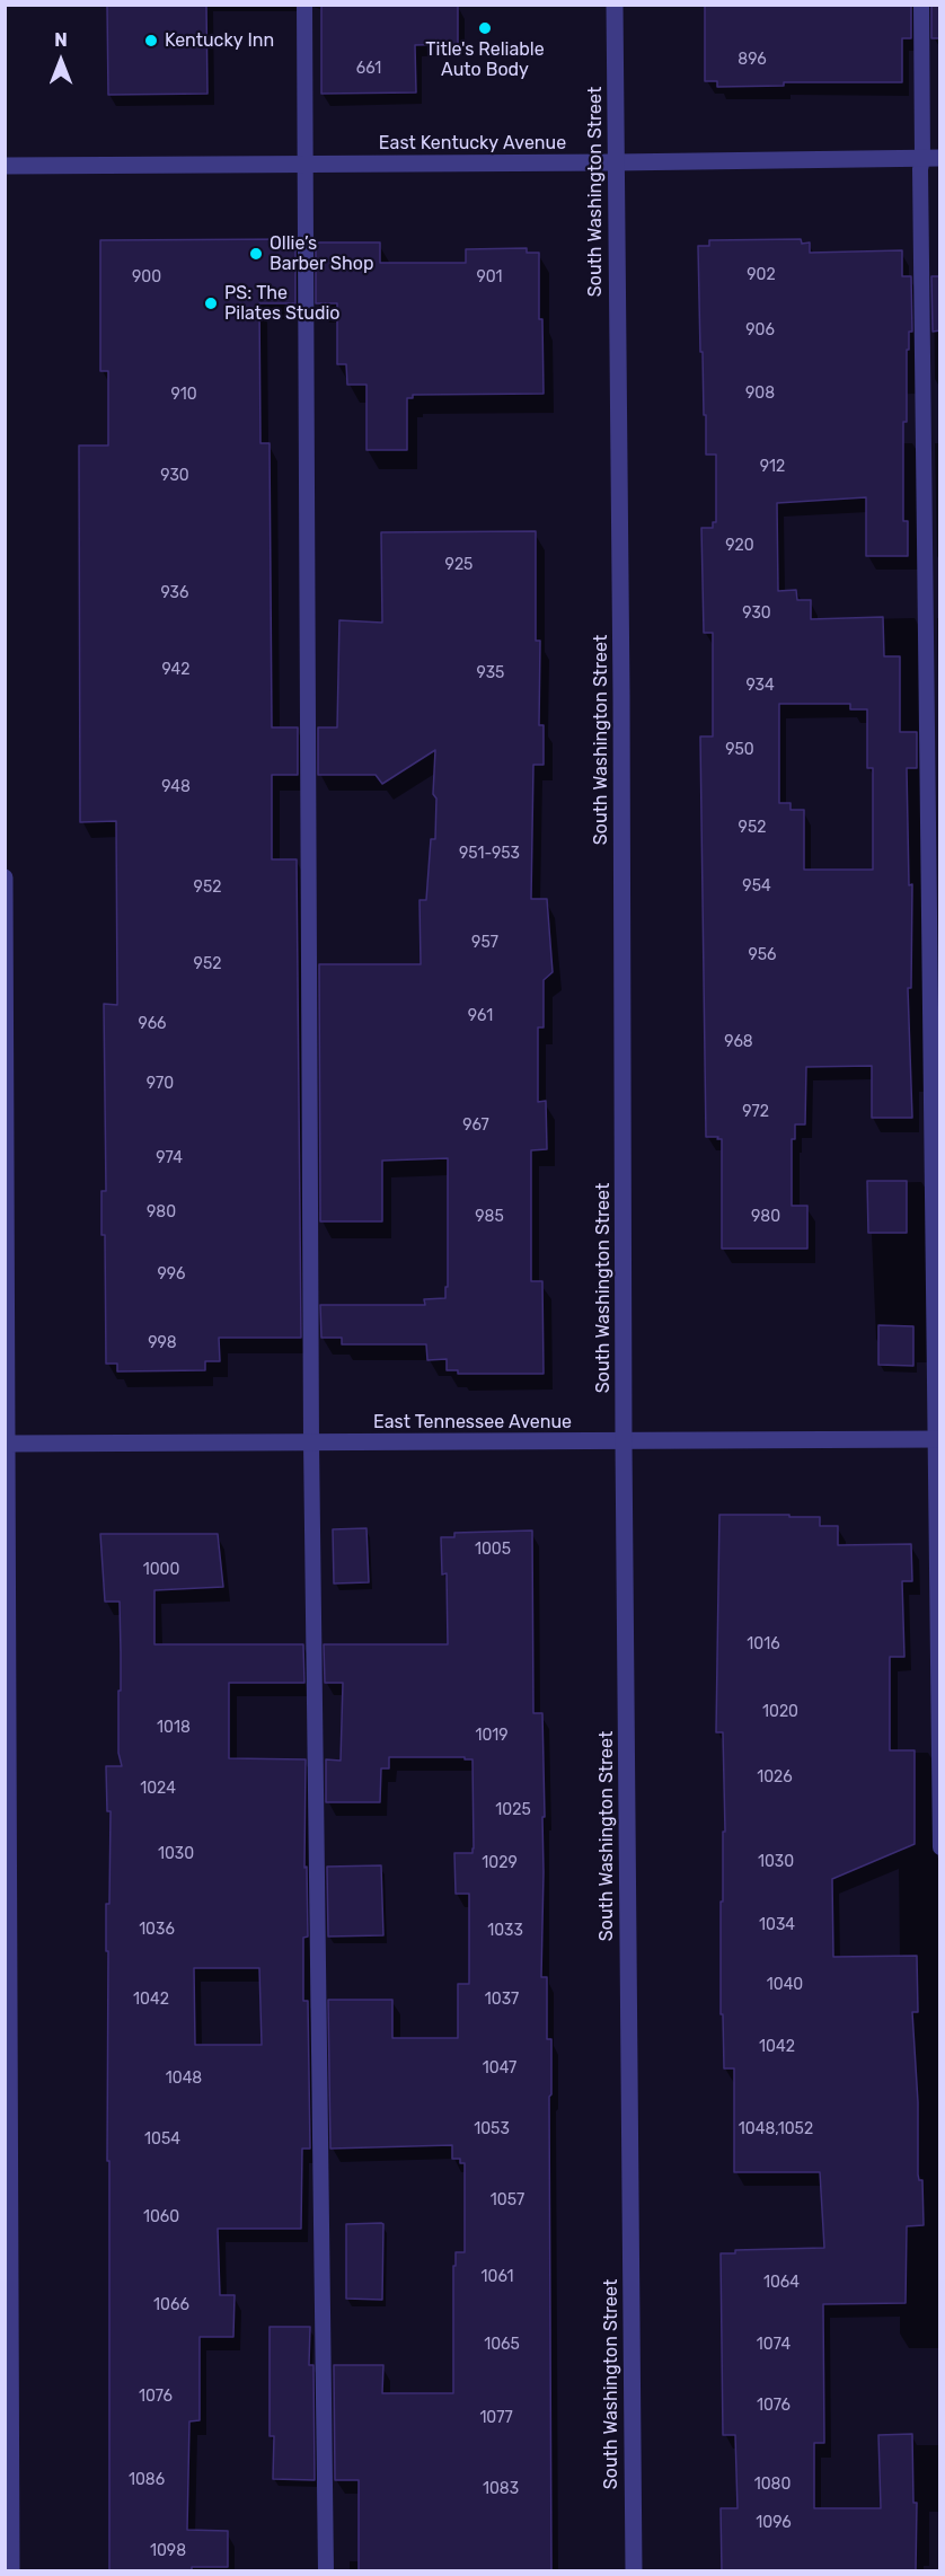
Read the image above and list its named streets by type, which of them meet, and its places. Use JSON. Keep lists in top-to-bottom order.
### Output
{
  "streets": {
    "street": ["East Kentucky Avenue", "South Washington Street", "East Tennessee Avenue"]
  },
  "crossings": [
    ["East Kentucky Avenue", "South Washington Street"],
    ["South Washington Street", "East Tennessee Avenue"]
  ],
  "places": [
    "Title's Reliable Auto Body",
    "Kentucky Inn",
    "Ollie’s Barber Shop",
    "PS: The Pilates Studio"
  ],
  "house_numbers": [
    "896",
    "661",
    "902",
    "900",
    "901",
    "906",
    "908",
    "910",
    "912",
    "930",
    "920",
    "925",
    "936",
    "930",
    "942",
    "935",
    "934",
    "950",
    "948",
    "952",
    "951-953",
    "954",
    "952",
    "957",
    "956",
    "952",
    "961",
    "966",
    "968",
    "970",
    "972",
    "967",
    "974",
    "980",
    "985",
    "980",
    "996",
    "998",
    "1005",
    "1000",
    "1016",
    "1020",
    "1018",
    "1019",
    "1026",
    "1024",
    "1025",
    "1030",
    "1030",
    "1029",
    "1034",
    "1036",
    "1033",
    "1040",
    "1042",
    "1037",
    "1042",
    "1047",
    "1048",
    "1053",
    "1048,1052",
    "1054",
    "1057",
    "1060",
    "1061",
    "1064",
    "1066",
    "1065",
    "1074",
    "1076",
    "1076",
    "1077",
    "1086",
    "1080",
    "1083",
    "1096",
    "1098"
  ],
  "north": "top"
}
